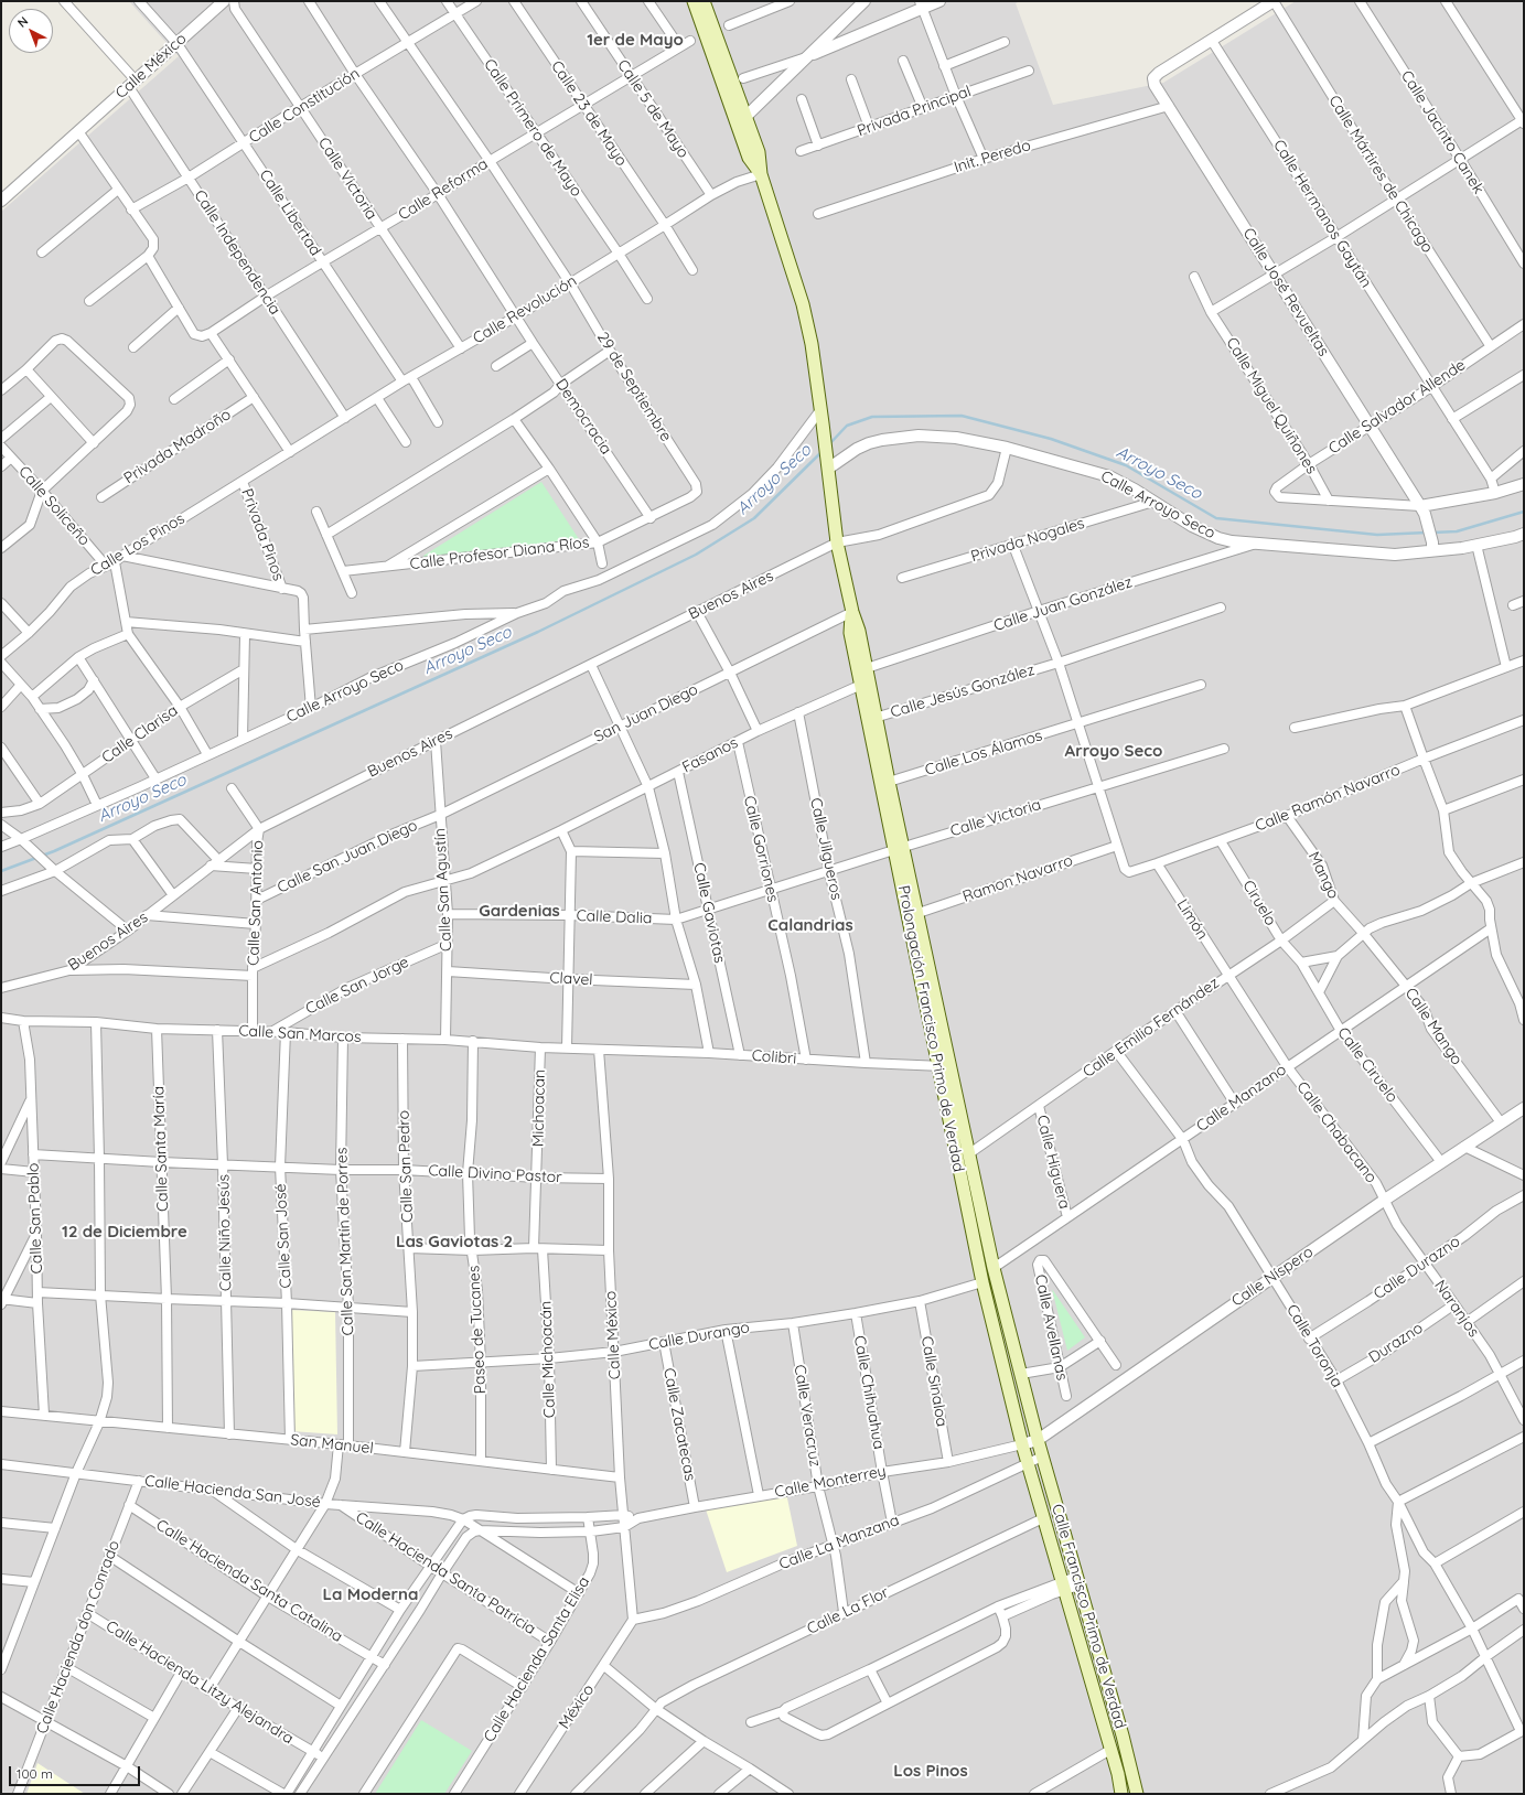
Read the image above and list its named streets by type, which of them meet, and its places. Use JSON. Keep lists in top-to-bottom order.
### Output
{
  "streets": {
    "main road": ["Prolongación Francisco Primo de Verdad", "Calle Francisco Primo de Verdad"],
    "street": [
      "Calle México",
      "Calle Constitución",
      "Calle 5 de Mayo",
      "Privada Principal",
      "Calle 23 de Mayo",
      "Calle Primero de Mayo",
      "Calle Jacinto Canek",
      "Init. Peredo",
      "Calle Mártires de Chicago",
      "Calle Victoria",
      "Calle Reforma",
      "Calle Libertad",
      "Calle Hermanos Gaytán",
      "Calle Independencia",
      "Calle José Revueltas",
      "Calle Revolución",
      "29 de Septiembre",
      "Calle Miguel Quiñones",
      "Calle Salvador Allende",
      "Democracia",
      "Privada Madroño",
      "Calle Arroyo Seco",
      "Calle Soliceño",
      "Privada Pinos",
      "Privada Nogales",
      "Calle Los Pinos",
      "Calle Profesor Diana Ríos",
      "Buenos Aires",
      "Calle Juan González",
      "Calle Jesús González",
      "San Juan Diego",
      "Calle Clarisa",
      "Calle Los Álamos",
      "Fasanos",
      "Calle Ramón Navarro",
      "Calle Gorriones",
      "Calle Jilgueros",
      "Calle San Juan Diego",
      "Mango",
      "Ramon Navarro",
      "Calle San Agustín",
      "Calle San Antonio",
      "Ciruelo",
      "Calle Gaviotas",
      "Calle Dalia",
      "Limón",
      "Clavel",
      "Calle San Jorge",
      "Calle Mango",
      "Calle Emilio Fernández",
      "Calle San Marcos",
      "Colibri",
      "Calle Ciruelo",
      "Calle Manzano",
      "Michoacan",
      "Calle Chabacano",
      "Calle Santa María",
      "Calle Higuera",
      "Calle San Pedro",
      "Calle Divino Pastor",
      "Calle San Pablo",
      "Calle Niño Jesús",
      "Calle San José",
      "Calle San Martín de Porres",
      "Calle Durazno",
      "Calle Níspero",
      "Naranjos",
      "Calle Avellanas",
      "Paseo de Tucanes",
      "Calle Durango",
      "Durazno",
      "Calle Toronja",
      "Calle Michoacán",
      "Calle Sinaloa",
      "Calle Chihuahua",
      "Calle Veracruz",
      "Calle Zacatecas",
      "San Manuel",
      "Calle Monterrey",
      "Calle Hacienda San José",
      "Calle La Manzana",
      "Calle Hacienda Santa Patricia",
      "Calle Hacienda Santa Catalina",
      "Calle La Flor",
      "Calle Hacienda don Conrado",
      "Calle Hacienda Santa Elisa",
      "Calle Hacienda Litzy Alejandra",
      "México"
    ]
  },
  "crossings": [
    ["Calle México", "Calle Victoria"],
    ["Calle México", "Calle Libertad"],
    ["Calle México", "Calle Independencia"],
    ["Calle México", "Calle San Marcos"],
    ["Calle México", "Colibri"],
    ["Calle México", "Calle Divino Pastor"],
    ["Calle México", "Calle Durango"],
    ["Calle México", "San Manuel"],
    ["Calle México", "Calle Monterrey"],
    ["Calle México", "Calle Hacienda San José"],
    ["Calle México", "Calle La Manzana"],
    ["Calle México", "México"],
    ["Calle Constitución", "Calle Primero de Mayo"],
    ["Calle Constitución", "Calle Victoria"],
    ["Calle Constitución", "Calle Libertad"],
    ["Calle Constitución", "Calle Independencia"],
    ["Calle Constitución", "29 de Septiembre"],
    ["Calle Constitución", "Democracia"],
    ["Calle 5 de Mayo", "Calle Reforma"],
    ["Calle 5 de Mayo", "Calle Revolución"],
    ["Calle 23 de Mayo", "Calle Reforma"],
    ["Calle 23 de Mayo", "Calle Revolución"],
    ["Calle Primero de Mayo", "Calle Reforma"],
    ["Calle Primero de Mayo", "Calle Revolución"],
    ["Init. Peredo", "Calle José Revueltas"],
    ["Calle Mártires de Chicago", "Calle Salvador Allende"],
    ["Calle Victoria", "Calle Reforma"],
    ["Calle Victoria", "Calle Revolución"],
    ["Calle Victoria", "Calle Gorriones"],
    ["Calle Victoria", "Calle Jilgueros"],
    ["Calle Victoria", "Calle Dalia"],
    ["Calle Victoria", "Prolongación Francisco Primo de Verdad"],
    ["Calle Reforma", "Calle Libertad"],
    ["Calle Reforma", "Calle Independencia"],
    ["Calle Reforma", "29 de Septiembre"],
    ["Calle Reforma", "Democracia"],
    ["Calle Libertad", "Calle Revolución"],
    ["Calle Hermanos Gaytán", "Calle José Revueltas"],
    ["Calle Hermanos Gaytán", "Calle Salvador Allende"],
    ["Calle Independencia", "Calle Revolución"],
    ["Calle José Revueltas", "Calle Salvador Allende"],
    ["Calle José Revueltas", "Calle Arroyo Seco"],
    ["Calle Revolución", "29 de Septiembre"],
    ["Calle Revolución", "Democracia"],
    ["Calle Revolución", "Calle Los Pinos"],
    ["29 de Septiembre", "Calle Profesor Diana Ríos"],
    ["Calle Miguel Quiñones", "Calle Salvador Allende"],
    ["Democracia", "Calle Profesor Diana Ríos"],
    ["Calle Arroyo Seco", "Privada Nogales"],
    ["Calle Arroyo Seco", "Buenos Aires"],
    ["Calle Arroyo Seco", "Calle Juan González"],
    ["Calle Arroyo Seco", "Prolongación Francisco Primo de Verdad"],
    ["Calle Soliceño", "Calle Los Pinos"],
    ["Privada Pinos", "Calle Los Pinos"],
    ["Buenos Aires", "Calle San Agustín"],
    ["Buenos Aires", "Calle San Antonio"],
    ["Buenos Aires", "Prolongación Francisco Primo de Verdad"],
    ["Calle Juan González", "Prolongación Francisco Primo de Verdad"],
    ["Calle Jesús González", "Prolongación Francisco Primo de Verdad"],
    ["San Juan Diego", "Calle San Juan Diego"],
    ["San Juan Diego", "Calle San Agustín"],
    ["San Juan Diego", "Prolongación Francisco Primo de Verdad"],
    ["Calle Los Álamos", "Prolongación Francisco Primo de Verdad"],
    ["Fasanos", "Calle Gorriones"],
    ["Fasanos", "Calle Jilgueros"],
    ["Fasanos", "Calle San Agustín"],
    ["Fasanos", "Calle San Antonio"],
    ["Fasanos", "Calle Gaviotas"],
    ["Fasanos", "Prolongación Francisco Primo de Verdad"],
    ["Calle Ramón Navarro", "Mango"],
    ["Calle Ramón Navarro", "Ramon Navarro"],
    ["Calle Ramón Navarro", "Ciruelo"],
    ["Calle Ramón Navarro", "Limón"],
    ["Calle Gorriones", "Calle Dalia"],
    ["Calle Gorriones", "Colibri"],
    ["Calle Jilgueros", "Colibri"],
    ["Calle San Juan Diego", "Calle San Agustín"],
    ["Calle San Juan Diego", "Calle San Antonio"],
    ["Mango", "Calle Mango"],
    ["Mango", "Calle Emilio Fernández"],
    ["Ramon Navarro", "Prolongación Francisco Primo de Verdad"],
    ["Calle San Agustín", "Calle Dalia"],
    ["Calle San Agustín", "Clavel"],
    ["Calle San Agustín", "Calle San Jorge"],
    ["Calle San Agustín", "Calle San Marcos"],
    ["Calle San Antonio", "Calle San Marcos"],
    ["Ciruelo", "Calle Emilio Fernández"],
    ["Ciruelo", "Calle Ciruelo"],
    ["Calle Gaviotas", "Calle Dalia"],
    ["Calle Gaviotas", "Colibri"],
    ["Limón", "Calle Emilio Fernández"],
    ["Limón", "Calle Manzano"],
    ["Limón", "Calle Chabacano"],
    ["Calle San Jorge", "Calle San Marcos"],
    ["Calle Mango", "Calle Manzano"],
    ["Calle Mango", "Calle Níspero"],
    ["Calle Emilio Fernández", "Prolongación Francisco Primo de Verdad"],
    ["Calle Emilio Fernández", "Calle Higuera"],
    ["Calle Emilio Fernández", "Calle Toronja"],
    ["Prolongación Francisco Primo de Verdad", "Colibri"],
    ["Prolongación Francisco Primo de Verdad", "Calle Manzano"],
    ["Prolongación Francisco Primo de Verdad", "Calle Níspero"],
    ["Prolongación Francisco Primo de Verdad", "Calle Durango"],
    ["Prolongación Francisco Primo de Verdad", "Calle Monterrey"],
    ["Prolongación Francisco Primo de Verdad", "Calle Francisco Primo de Verdad"],
    ["Calle San Marcos", "Colibri"],
    ["Calle San Marcos", "Michoacan"],
    ["Calle San Marcos", "Calle Santa María"],
    ["Calle San Marcos", "Calle San Pedro"],
    ["Calle San Marcos", "Calle San Pablo"],
    ["Calle San Marcos", "Calle Niño Jesús"],
    ["Calle San Marcos", "Calle San José"],
    ["Calle San Marcos", "Calle San Martín de Porres"],
    ["Calle San Marcos", "Paseo de Tucanes"],
    ["Calle Ciruelo", "Calle Manzano"],
    ["Calle Ciruelo", "Calle Níspero"],
    ["Calle Manzano", "Calle Chabacano"],
    ["Calle Manzano", "Calle Higuera"],
    ["Calle Manzano", "Calle Toronja"],
    ["Michoacan", "Calle Divino Pastor"],
    ["Michoacan", "Calle Michoacán"],
    ["Calle Chabacano", "Calle Níspero"],
    ["Calle Chabacano", "Naranjos"],
    ["Calle Santa María", "Calle Divino Pastor"],
    ["Calle Santa María", "San Manuel"],
    ["Calle San Pedro", "Calle Divino Pastor"],
    ["Calle San Pedro", "Calle Durango"],
    ["Calle San Pedro", "San Manuel"],
    ["Calle Divino Pastor", "Calle San Pablo"],
    ["Calle Divino Pastor", "Calle Niño Jesús"],
    ["Calle Divino Pastor", "Calle San José"],
    ["Calle Divino Pastor", "Calle San Martín de Porres"],
    ["Calle Divino Pastor", "Paseo de Tucanes"],
    ["Calle San Pablo", "San Manuel"],
    ["Calle Niño Jesús", "San Manuel"],
    ["Calle San José", "San Manuel"],
    ["Calle San Martín de Porres", "San Manuel"],
    ["Calle Durazno", "Naranjos"],
    ["Calle Durazno", "Calle Toronja"],
    ["Calle Níspero", "Naranjos"],
    ["Calle Níspero", "Calle Toronja"],
    ["Calle Níspero", "Calle Monterrey"],
    ["Calle Níspero", "Calle Francisco Primo de Verdad"],
    ["Naranjos", "Durazno"],
    ["Paseo de Tucanes", "Calle Durango"],
    ["Paseo de Tucanes", "San Manuel"],
    ["Calle Durango", "Calle Michoacán"],
    ["Calle Durango", "Calle Sinaloa"],
    ["Calle Durango", "Calle Chihuahua"],
    ["Calle Durango", "Calle Veracruz"],
    ["Calle Durango", "Calle Zacatecas"],
    ["Durazno", "Calle Toronja"],
    ["Calle Michoacán", "San Manuel"],
    ["Calle Sinaloa", "Calle Monterrey"],
    ["Calle Chihuahua", "Calle Monterrey"],
    ["Calle Chihuahua", "Calle La Manzana"],
    ["Calle Veracruz", "Calle Monterrey"],
    ["Calle Veracruz", "Calle La Manzana"],
    ["Calle Veracruz", "Calle La Flor"],
    ["Calle Zacatecas", "Calle Monterrey"],
    ["Calle Monterrey", "Calle Hacienda San José"],
    ["Calle Monterrey", "Calle Francisco Primo de Verdad"],
    ["Calle Hacienda San José", "Calle Hacienda Santa Patricia"],
    ["Calle Hacienda San José", "Calle Hacienda don Conrado"],
    ["Calle Hacienda San José", "Calle Hacienda Santa Elisa"],
    ["Calle La Manzana", "Calle Francisco Primo de Verdad"],
    ["Calle La Manzana", "México"],
    ["Calle Hacienda Santa Patricia", "Calle Hacienda Santa Elisa"],
    ["Calle Hacienda Santa Catalina", "Calle Hacienda don Conrado"],
    ["Calle La Flor", "Calle Francisco Primo de Verdad"],
    ["Calle Hacienda don Conrado", "Calle Hacienda Litzy Alejandra"]
  ],
  "districts": [
    "1er de Mayo",
    "Arroyo Seco",
    "Gardenias",
    "Calandrias",
    "12 de Diciembre",
    "Las Gaviotas 2",
    "La Moderna",
    "Los Pinos"
  ],
  "water": ["Arroyo Seco"],
  "scale_bar": "100 m",
  "north": "top left"
}
